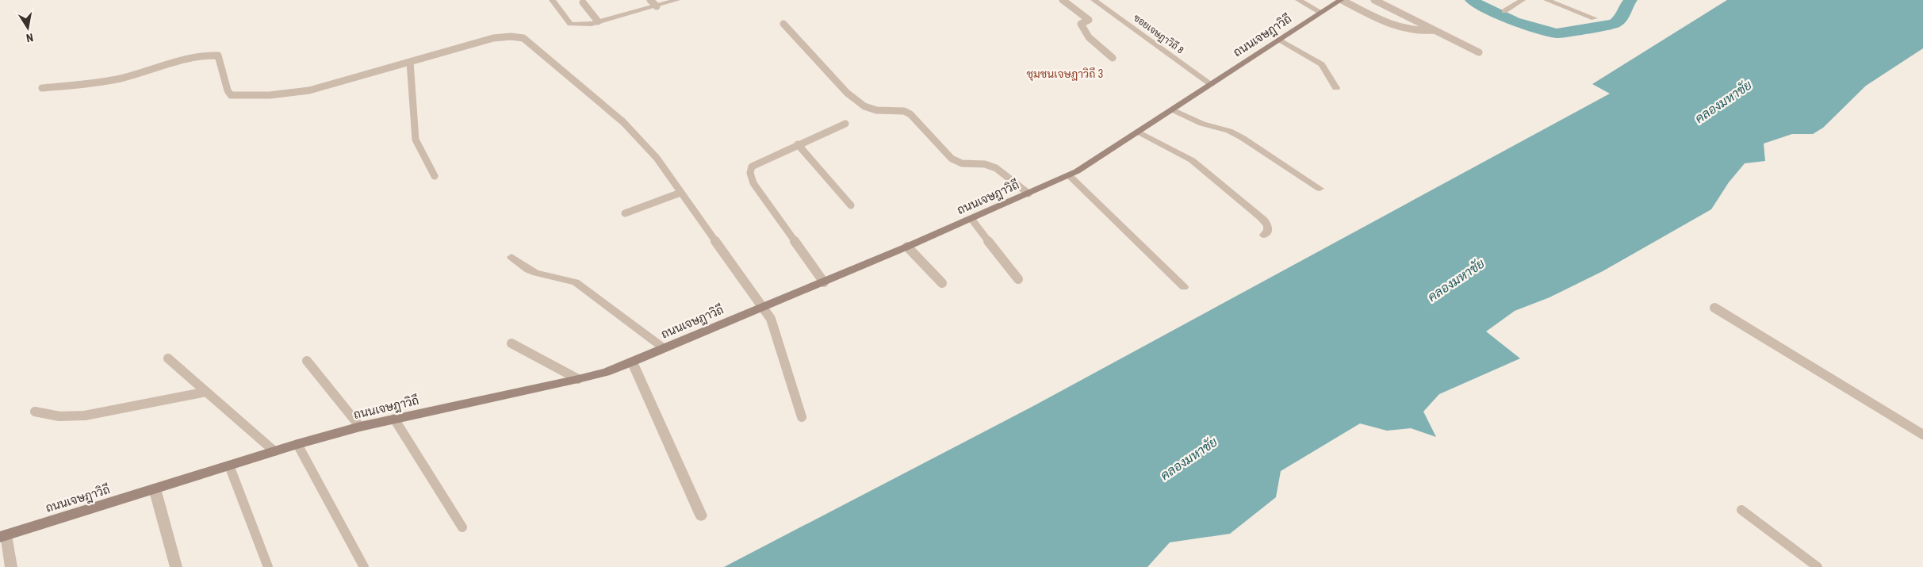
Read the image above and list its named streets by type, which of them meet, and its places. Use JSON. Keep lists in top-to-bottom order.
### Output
{
  "streets": {
    "street": ["ซอยเจษฎาวิถี 8", "ถนนเจษฎาวิถี"]
  },
  "crossings": [
    ["ซอยเจษฎาวิถี 8", "ถนนเจษฎาวิถี"]
  ],
  "districts": ["ชุมชนเจษฎาวิถี 3"],
  "water": ["คลองมหาชัย"],
  "north": "bottom"
}
